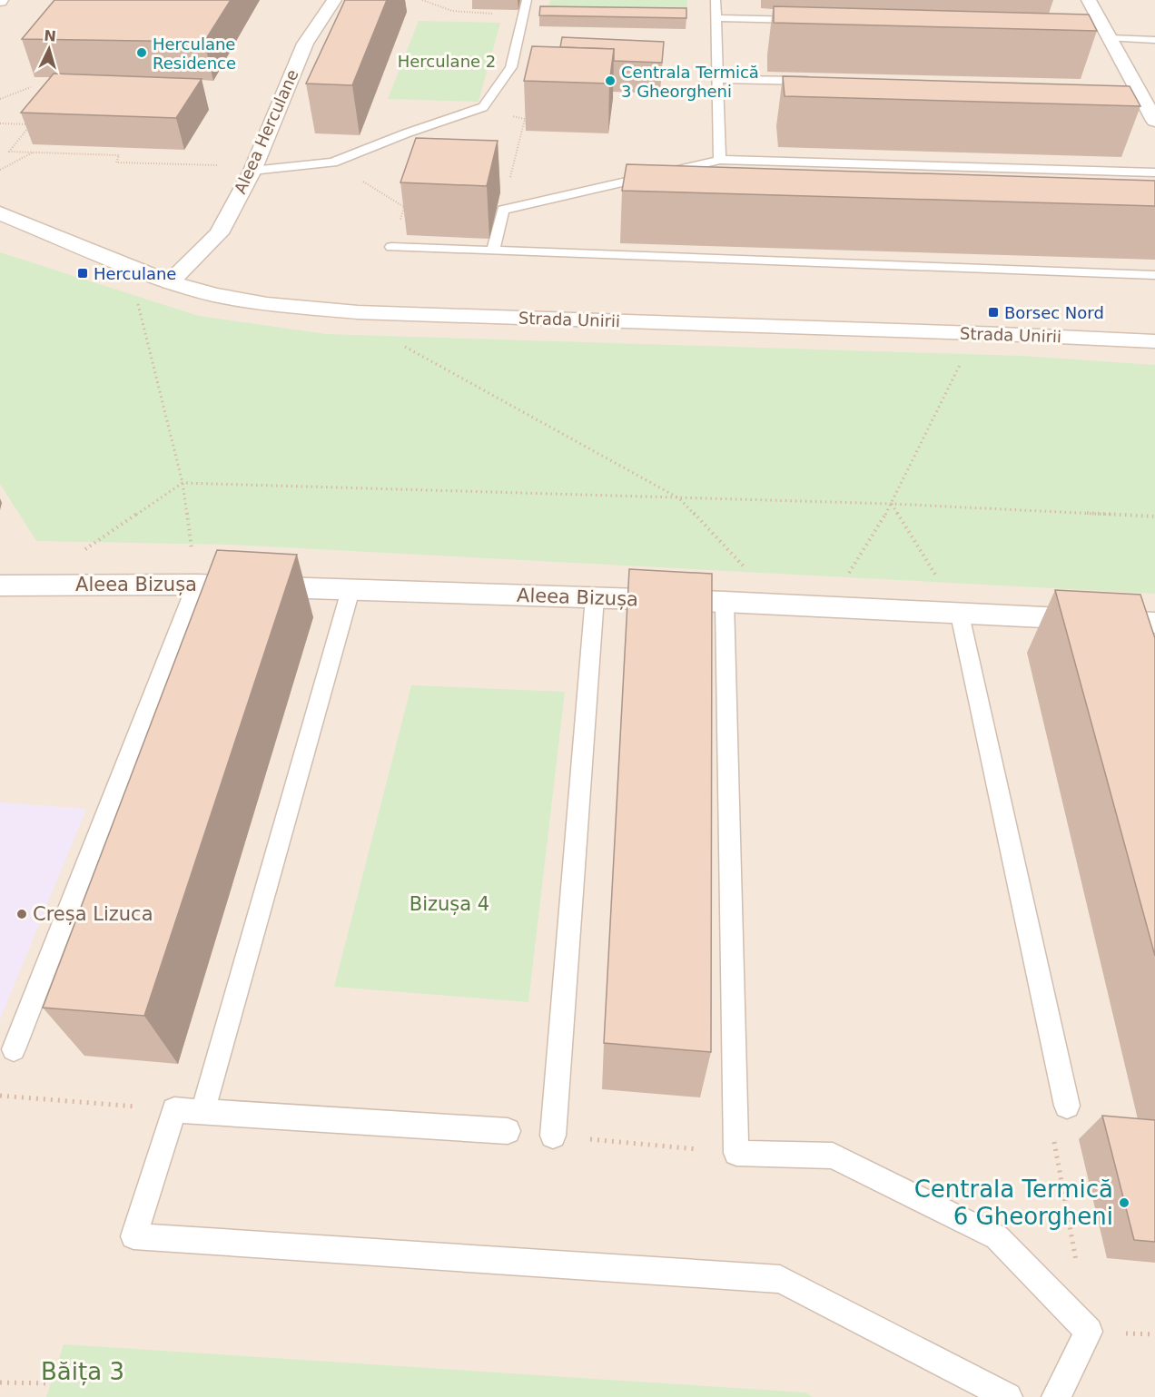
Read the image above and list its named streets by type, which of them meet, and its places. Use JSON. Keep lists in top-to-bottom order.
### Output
{
  "streets": {
    "street": ["Aleea Herculane", "Strada Unirii", "Aleea Bizușa"]
  },
  "crossings": [
    ["Aleea Herculane", "Strada Unirii"]
  ],
  "parks": ["Herculane 2", "Bizușa 4", "Băița 3"],
  "places": {
    "other": [
      "Herculane Residence",
      "Centrala Termică 3 Gheorgheni",
      "Creșa Lizuca",
      "Centrala Termică 6 Gheorgheni"
    ],
    "transit": ["Herculane", "Borsec Nord"]
  },
  "north": "top"
}
